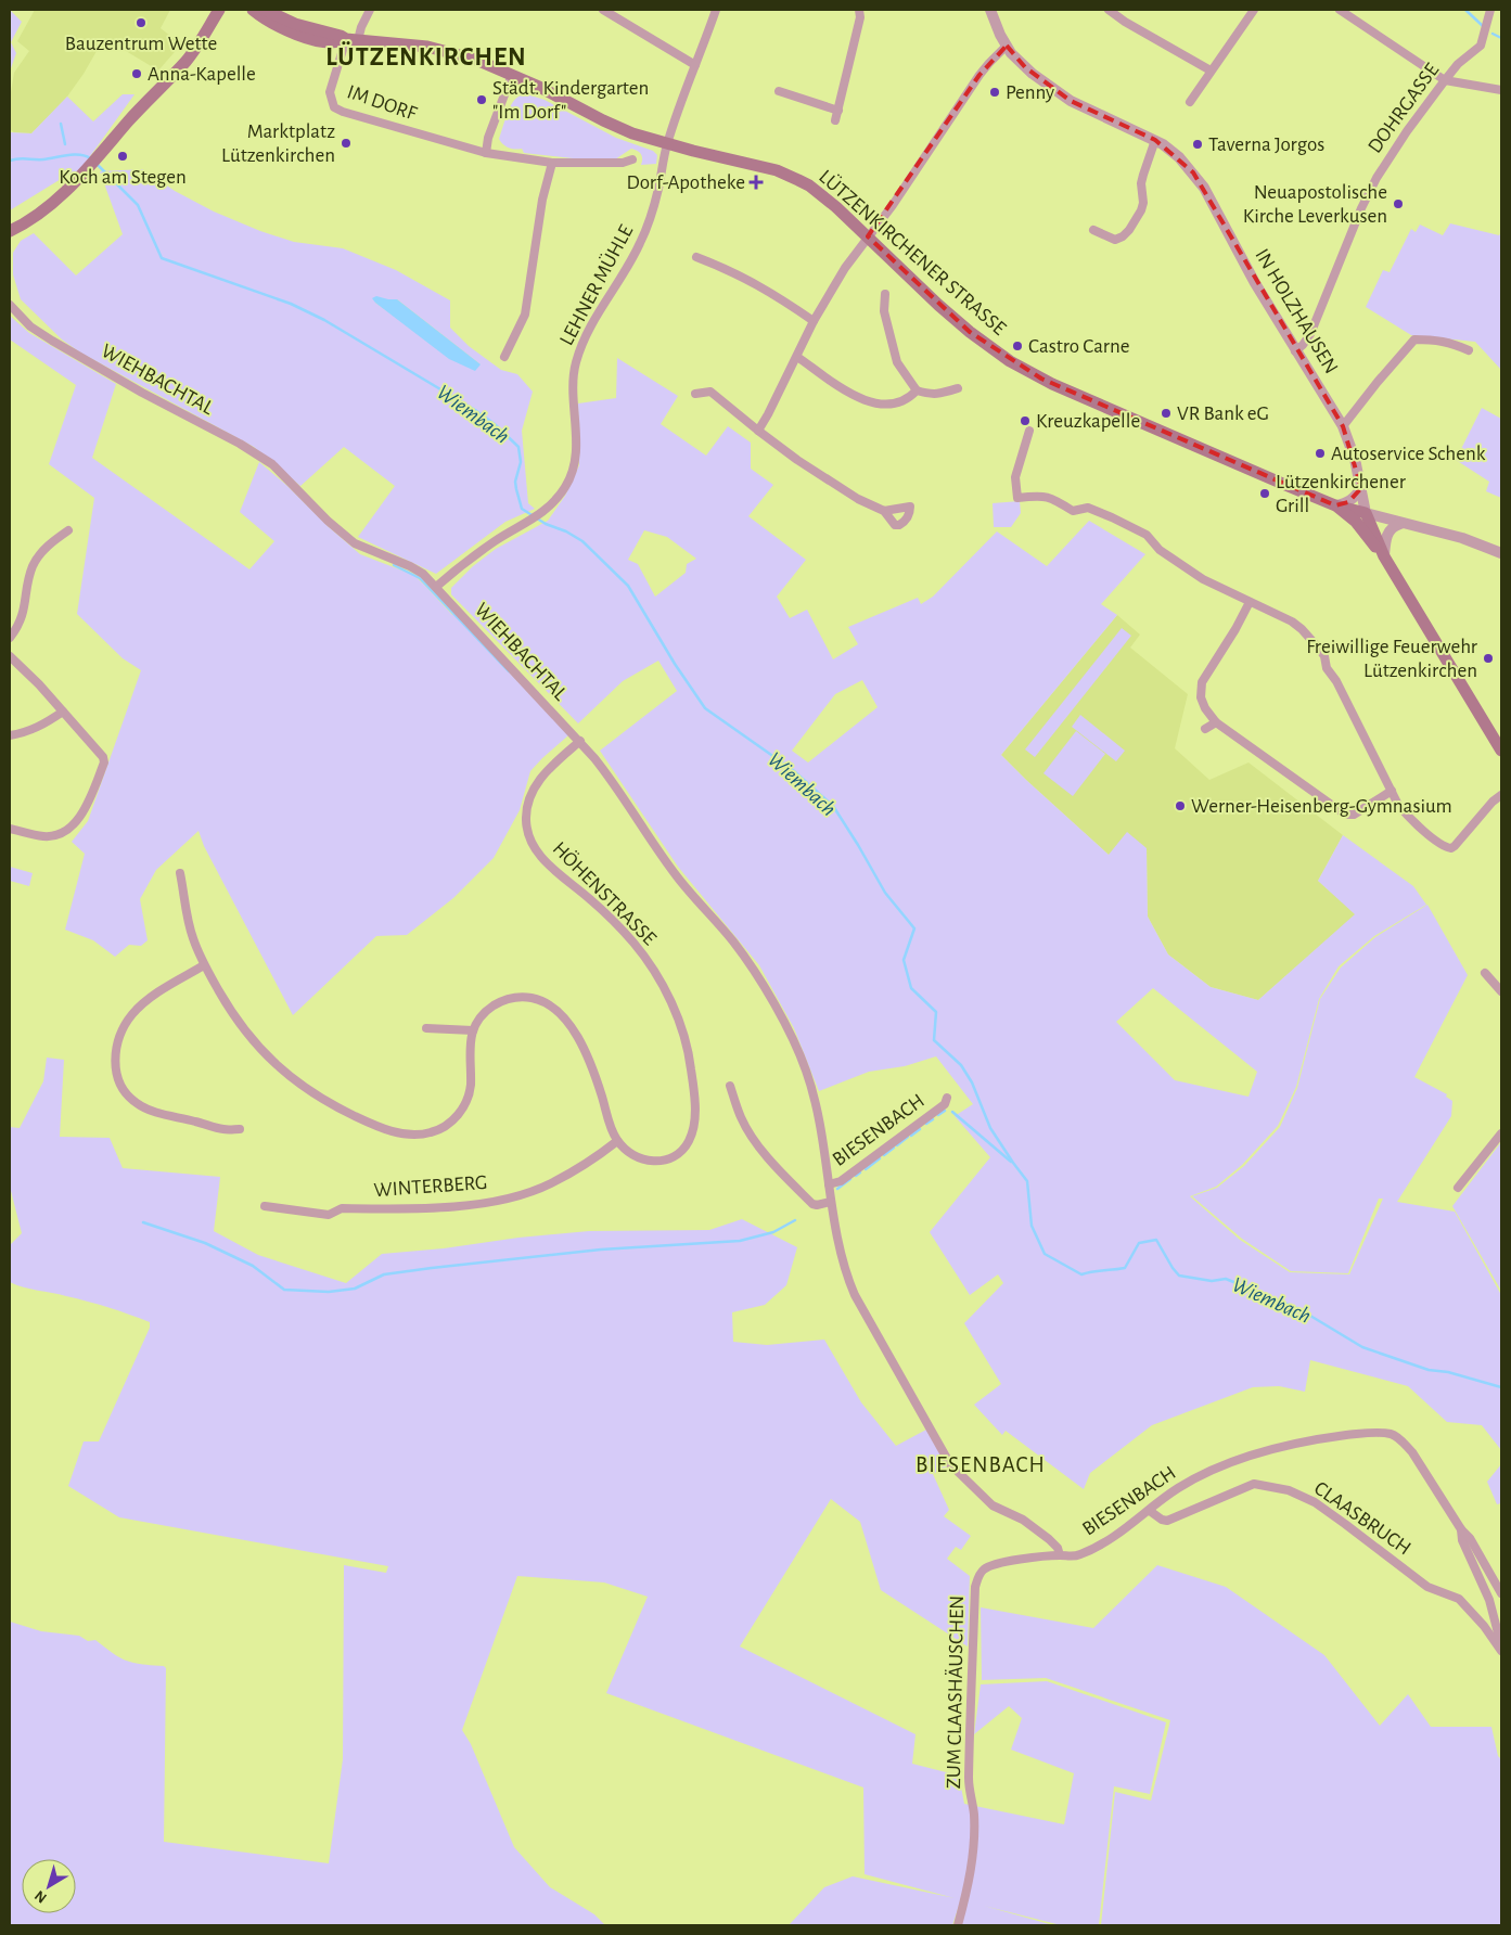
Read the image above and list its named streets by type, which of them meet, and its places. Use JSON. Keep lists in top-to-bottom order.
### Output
{
  "streets": {
    "main road": ["LÜTZENKIRCHENER STRASSE"],
    "street": [
      "IM DORF",
      "DOHRGASSE",
      "LEHNER MÜHLE",
      "IN HOLZHAUSEN",
      "WIEHBACHTAL",
      "HÖHENSTRASSE",
      "BIESENBACH",
      "WINTERBERG",
      "CLAASBRUCH",
      "ZUM CLAASHÄUSCHEN"
    ]
  },
  "crossings": [
    ["IM DORF", "LÜTZENKIRCHENER STRASSE"],
    ["DOHRGASSE", "IN HOLZHAUSEN"],
    ["LÜTZENKIRCHENER STRASSE", "LEHNER MÜHLE"],
    ["LÜTZENKIRCHENER STRASSE", "IN HOLZHAUSEN"],
    ["LEHNER MÜHLE", "WIEHBACHTAL"],
    ["WIEHBACHTAL", "HÖHENSTRASSE"],
    ["WIEHBACHTAL", "BIESENBACH"],
    ["HÖHENSTRASSE", "WINTERBERG"],
    ["BIESENBACH", "CLAASBRUCH"],
    ["BIESENBACH", "ZUM CLAASHÄUSCHEN"]
  ],
  "districts": ["LÜTZENKIRCHEN", "BIESENBACH"],
  "water": ["Wiembach"],
  "places": {
    "other": [
      "Bauzentrum Wette",
      "Anna-Kapelle",
      "Penny",
      "Städt. Kindergarten \"Im Dorf\"",
      "Marktplatz Lützenkirchen",
      "Taverna Jorgos",
      "Koch am Stegen",
      "Neuapostolische Kirche Leverkusen",
      "Castro Carne",
      "VR Bank eG",
      "Kreuzkapelle",
      "Autoservice Schenk",
      "Lützenkirchener Grill",
      "Freiwillige Feuerwehr Lützenkirchen",
      "Werner-Heisenberg-Gymnasium"
    ],
    "health": ["Dorf-Apotheke"]
  },
  "north": "bottom left"
}
